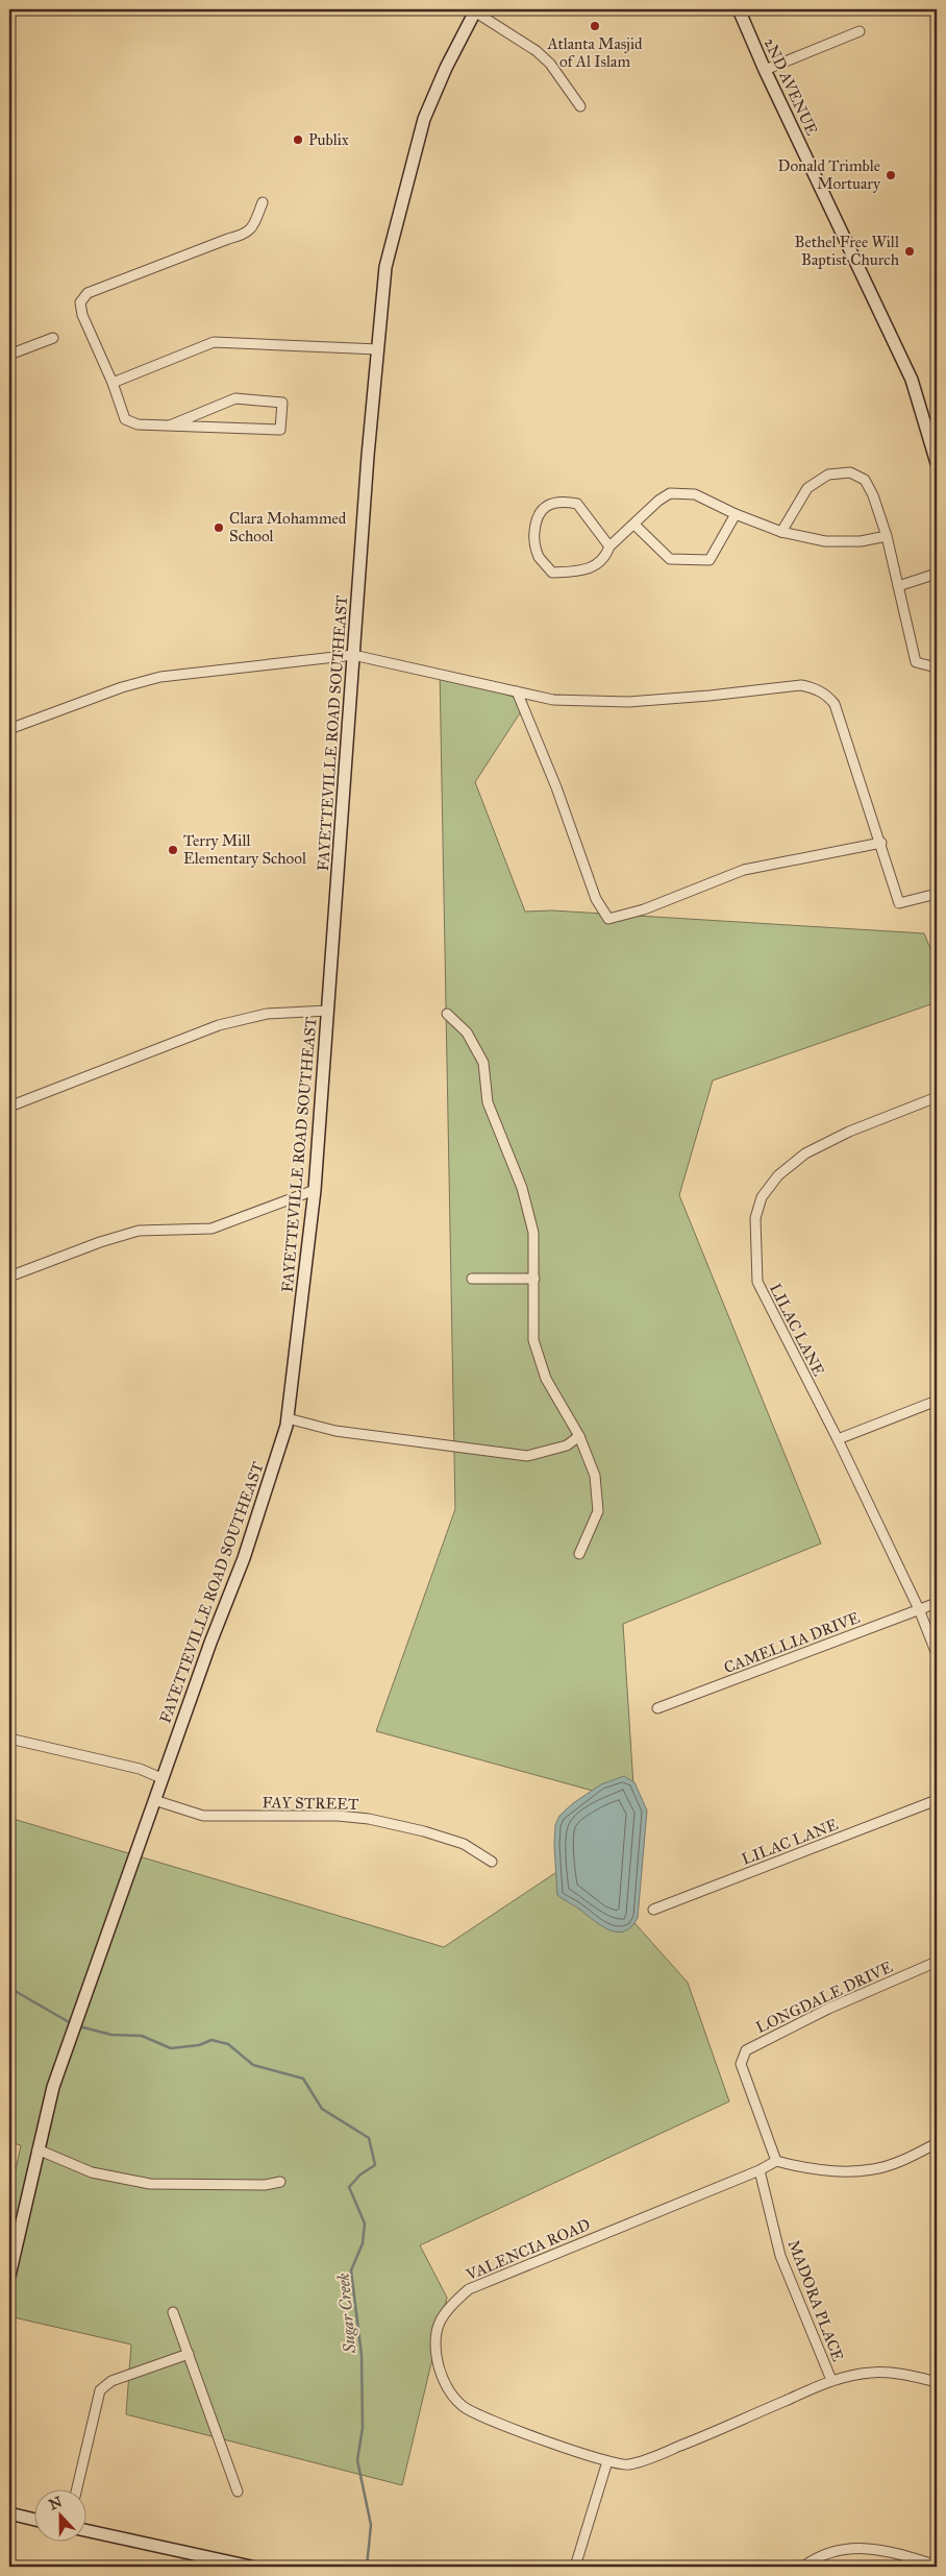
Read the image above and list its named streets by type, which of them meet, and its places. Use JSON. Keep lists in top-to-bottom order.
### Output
{
  "streets": {
    "street": [
      "2ND AVENUE",
      "FAYETTEVILLE ROAD SOUTHEAST",
      "LILAC LANE",
      "CAMELLIA DRIVE",
      "FAY STREET",
      "LONGDALE DRIVE",
      "VALENCIA ROAD",
      "MADORA PLACE"
    ]
  },
  "crossings": [
    ["FAYETTEVILLE ROAD SOUTHEAST", "FAY STREET"],
    ["LILAC LANE", "CAMELLIA DRIVE"],
    ["LONGDALE DRIVE", "VALENCIA ROAD"],
    ["VALENCIA ROAD", "MADORA PLACE"]
  ],
  "water": ["Sugar Creek"],
  "places": [
    "Atlanta Masjid of Al Islam",
    "Publix",
    "Donald Trimble Mortuary",
    "Bethel Free Will Baptist Church",
    "Clara Mohammed School",
    "Terry Mill Elementary School"
  ],
  "north": "top"
}
